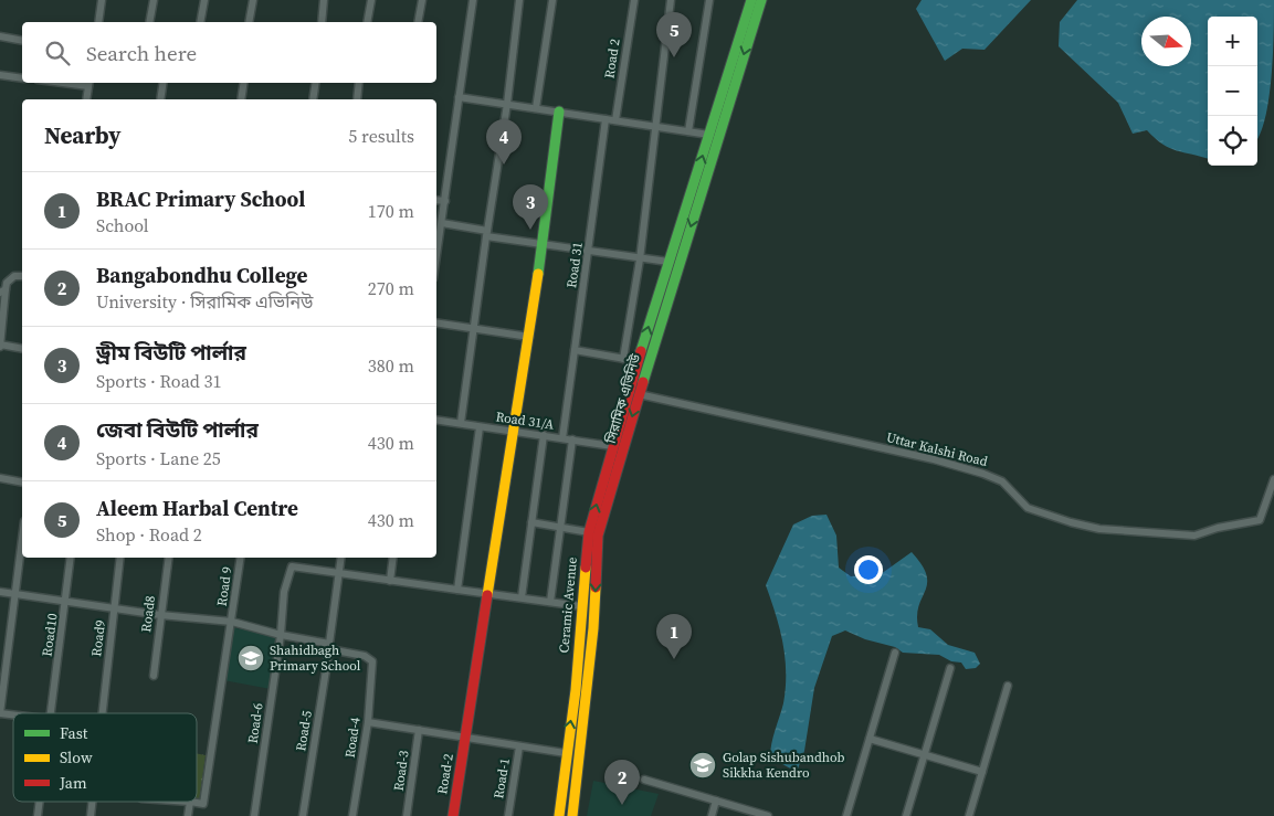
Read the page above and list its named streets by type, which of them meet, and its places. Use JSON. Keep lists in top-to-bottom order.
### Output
{
  "streets": {
    "main road": ["সিরামিক এভিনিউ", "Ceramic Avenue", "Road-2"],
    "street": [
      "Road 2",
      "Road 31",
      "Road 31/A",
      "Uttar Kalshi Road",
      "Road 9",
      "Road8",
      "Road10",
      "Road9",
      "Road-6",
      "Road-5",
      "Road-4",
      "Road-3",
      "Road-1"
    ]
  },
  "crossings": [
    ["Road 31", "Road 31/A"],
    ["সিরামিক এভিনিউ", "Uttar Kalshi Road"],
    ["সিরামিক এভিনিউ", "Ceramic Avenue"],
    ["Road 31/A", "Ceramic Avenue"],
    ["Road 31/A", "Road-2"],
    ["Road-6", "Road-5"],
    ["Road-5", "Road-4"]
  ],
  "one_way": ["Ceramic Avenue"],
  "places": {
    "school or university": ["Shahidbagh Primary School", "Golap Sishubandhob Sikkha Kendro"]
  },
  "legend": ["Fast", "Slow", "Jam"],
  "north": "right",
  "page": {
    "pins": [
      "5",
      "4",
      "3",
      "1",
      "2"
    ],
    "map_buttons": ["+", "−"],
    "search": "Search here",
    "heading": ["Nearby", "5 results"],
    "list": [
      {
        "mark": "1",
        "name": "BRAC Primary School",
        "note": "School",
        "value": "170 m"
      },
      {
        "mark": "2",
        "name": "Bangabondhu College",
        "note": "University · সিরামিক এভিনিউ",
        "value": "270 m"
      },
      {
        "mark": "3",
        "name": "ড্রীম বিউটি পার্লার",
        "note": "Sports · Road 31",
        "value": "380 m"
      },
      {
        "mark": "4",
        "name": "জেবা বিউটি পার্লার",
        "note": "Sports · Lane 25",
        "value": "430 m"
      },
      {
        "mark": "5",
        "name": "Aleem Harbal Centre",
        "note": "Shop · Road 2",
        "value": "430 m"
      }
    ]
  }
}
